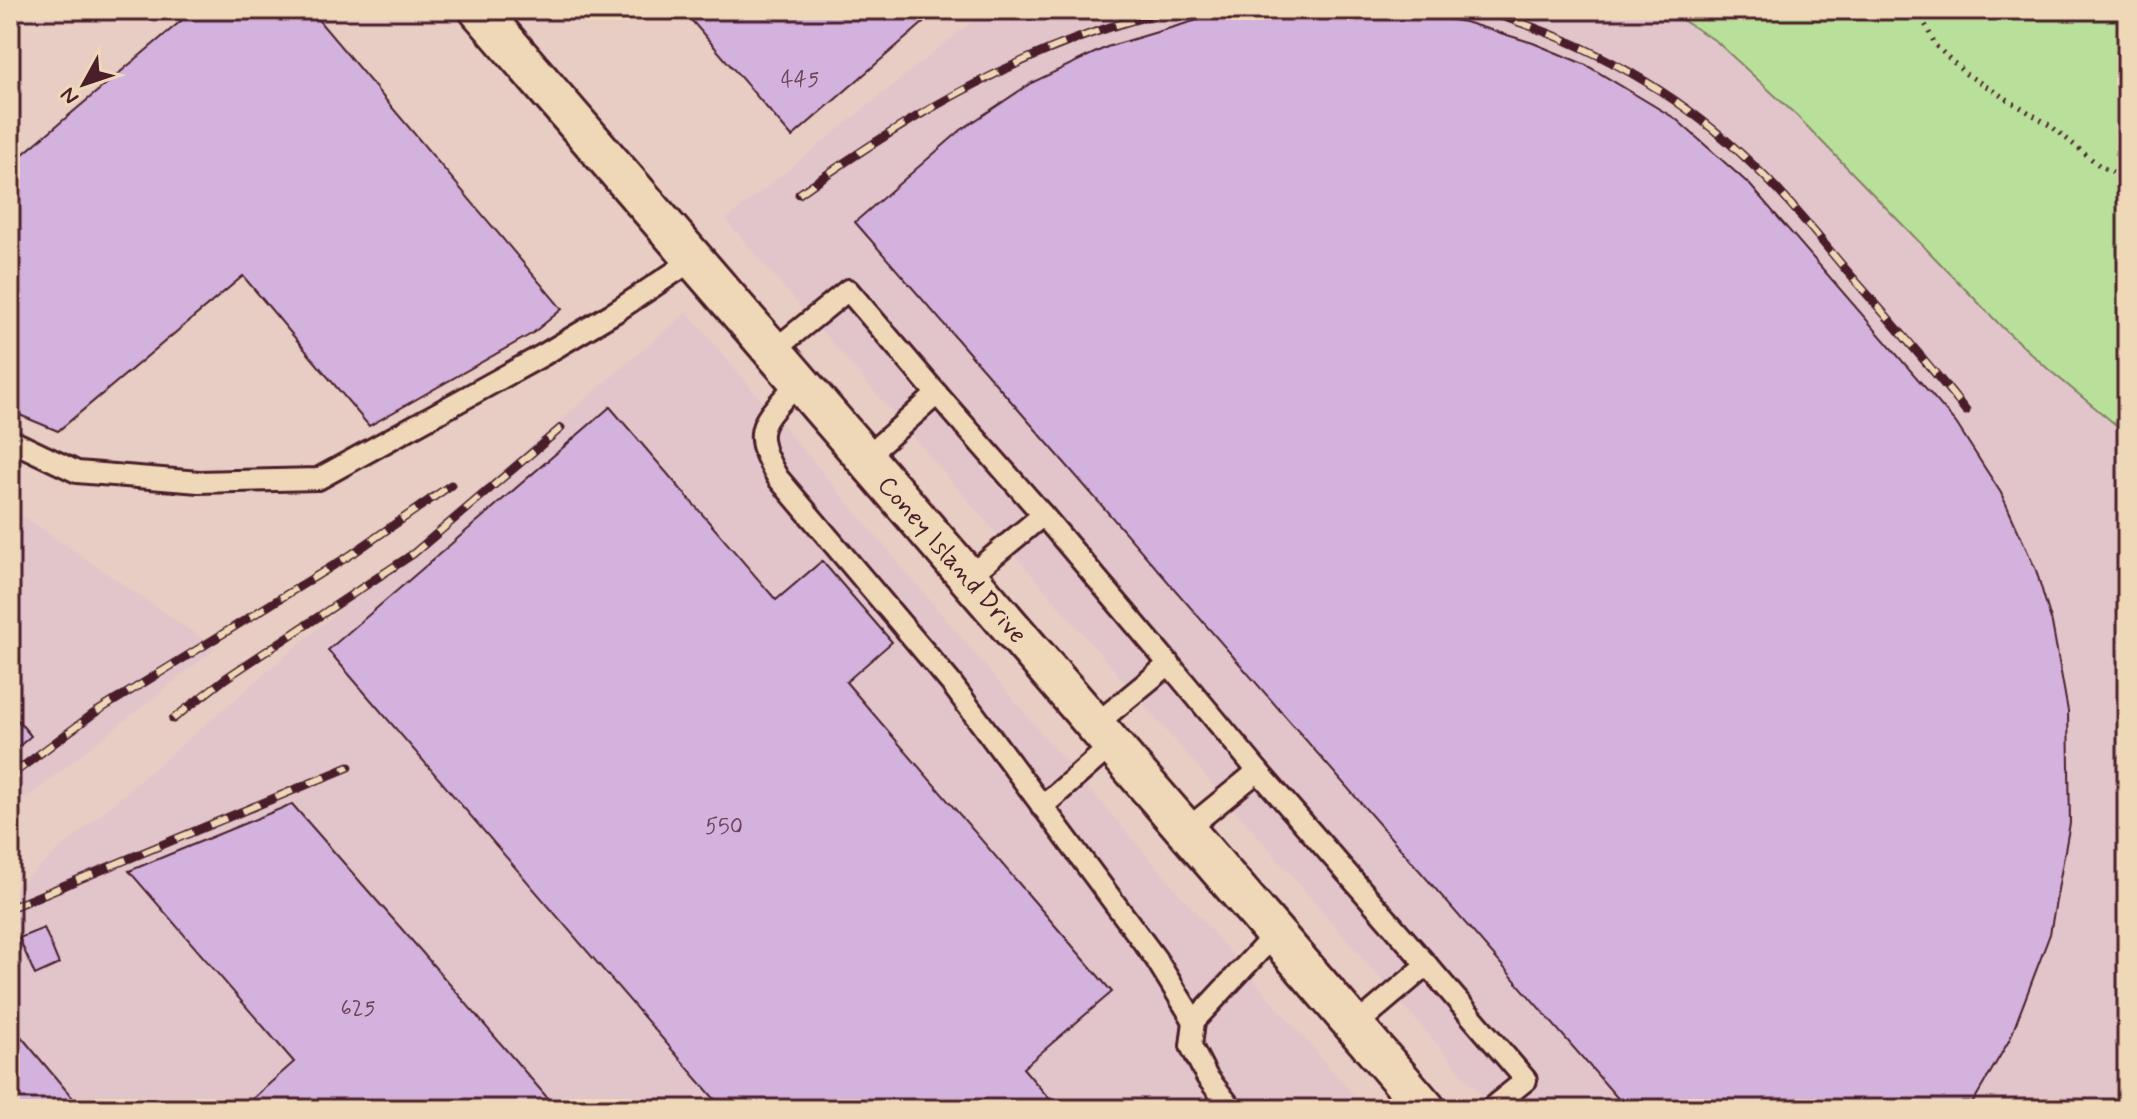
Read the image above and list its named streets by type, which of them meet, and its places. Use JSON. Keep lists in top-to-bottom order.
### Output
{
  "streets": {
    "street": ["Coney Island Drive"]
  },
  "house_numbers": ["445", "550", "625"],
  "north": "bottom left"
}
